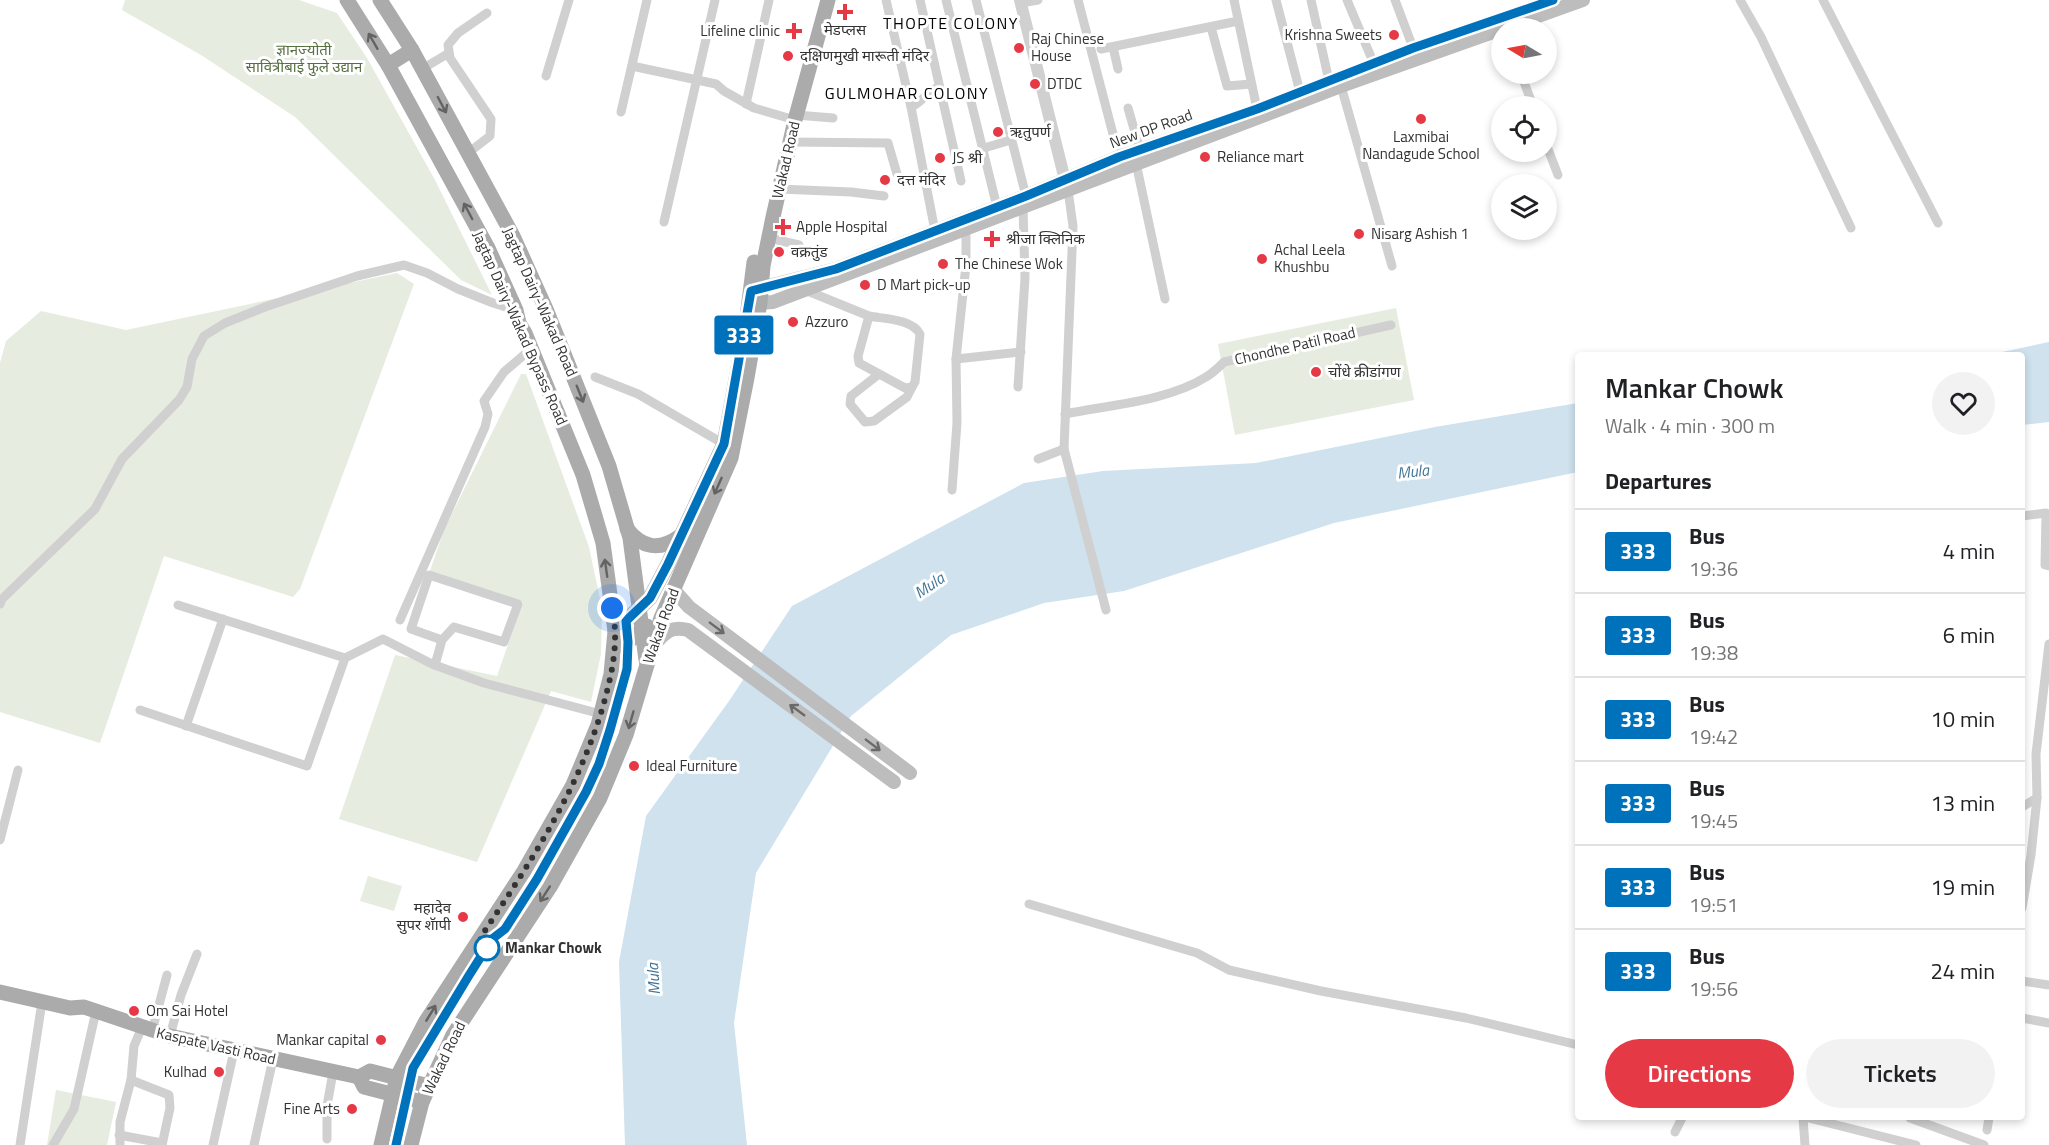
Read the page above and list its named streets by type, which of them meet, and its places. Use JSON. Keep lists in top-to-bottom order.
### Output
{
  "streets": {
    "main road": [
      "New DP Road",
      "Wakad Road",
      "Jagtap Dairy-Wakad Road",
      "Jagtap Dairy-Wakad Bypass Road",
      "Kaspate Vasti Road"
    ],
    "street": ["Chondhe Patil Road"]
  },
  "crossings": [
    ["New DP Road", "Wakad Road"],
    ["Wakad Road", "Jagtap Dairy-Wakad Road"],
    ["Wakad Road", "Jagtap Dairy-Wakad Bypass Road"],
    ["Wakad Road", "Kaspate Vasti Road"]
  ],
  "one_way": ["Jagtap Dairy-Wakad Road", "Jagtap Dairy-Wakad Bypass Road"],
  "districts": ["THOPTE COLONY", "GULMOHAR COLONY"],
  "water": ["Mula"],
  "parks": ["ज्ञानज्योती सावित्रीबाई फुले उद्यान"],
  "places": {
    "health": [
      "मेडप्लस",
      "Lifeline clinic",
      "Apple Hospital",
      "श्रीजा क्लिनिक"
    ],
    "other": [
      "Krishna Sweets",
      "Raj Chinese House",
      "दक्षिणमुखी मारूती मंदिर",
      "DTDC",
      "Laxmibai Nandagude School",
      "ऋतुपर्ण",
      "Reliance mart",
      "JS श्री",
      "दत्त मंदिर",
      "Nisarg Ashish 1",
      "वक्रतुंड",
      "Achal Leela Khushbu",
      "The Chinese Wok",
      "D Mart pick-up",
      "Azzuro",
      "चोंधे क्रीडांगण",
      "Ideal Furniture",
      "महादेव सुपर शॅापी",
      "Mankar Chowk",
      "Om Sai Hotel",
      "Mankar capital",
      "Kulhad",
      "Fine Arts"
    ]
  },
  "lines": ["bus line 333"],
  "north": "left",
  "page": {
    "on_map": "333",
    "heading": [
      ["Mankar Chowk", "Walk · 4 min · 300 m"],
      "Departures"
    ],
    "list": [
      {
        "mark": "333",
        "name": "Bus",
        "note": "19:36",
        "value": "4 min"
      },
      {
        "mark": "333",
        "name": "Bus",
        "note": "19:38",
        "value": "6 min"
      },
      {
        "mark": "333",
        "name": "Bus",
        "note": "19:42",
        "value": "10 min"
      },
      {
        "mark": "333",
        "name": "Bus",
        "note": "19:45",
        "value": "13 min"
      },
      {
        "mark": "333",
        "name": "Bus",
        "note": "19:51",
        "value": "19 min"
      },
      {
        "mark": "333",
        "name": "Bus",
        "note": "19:56",
        "value": "24 min"
      }
    ],
    "buttons": ["Directions", "Tickets"]
  }
}
